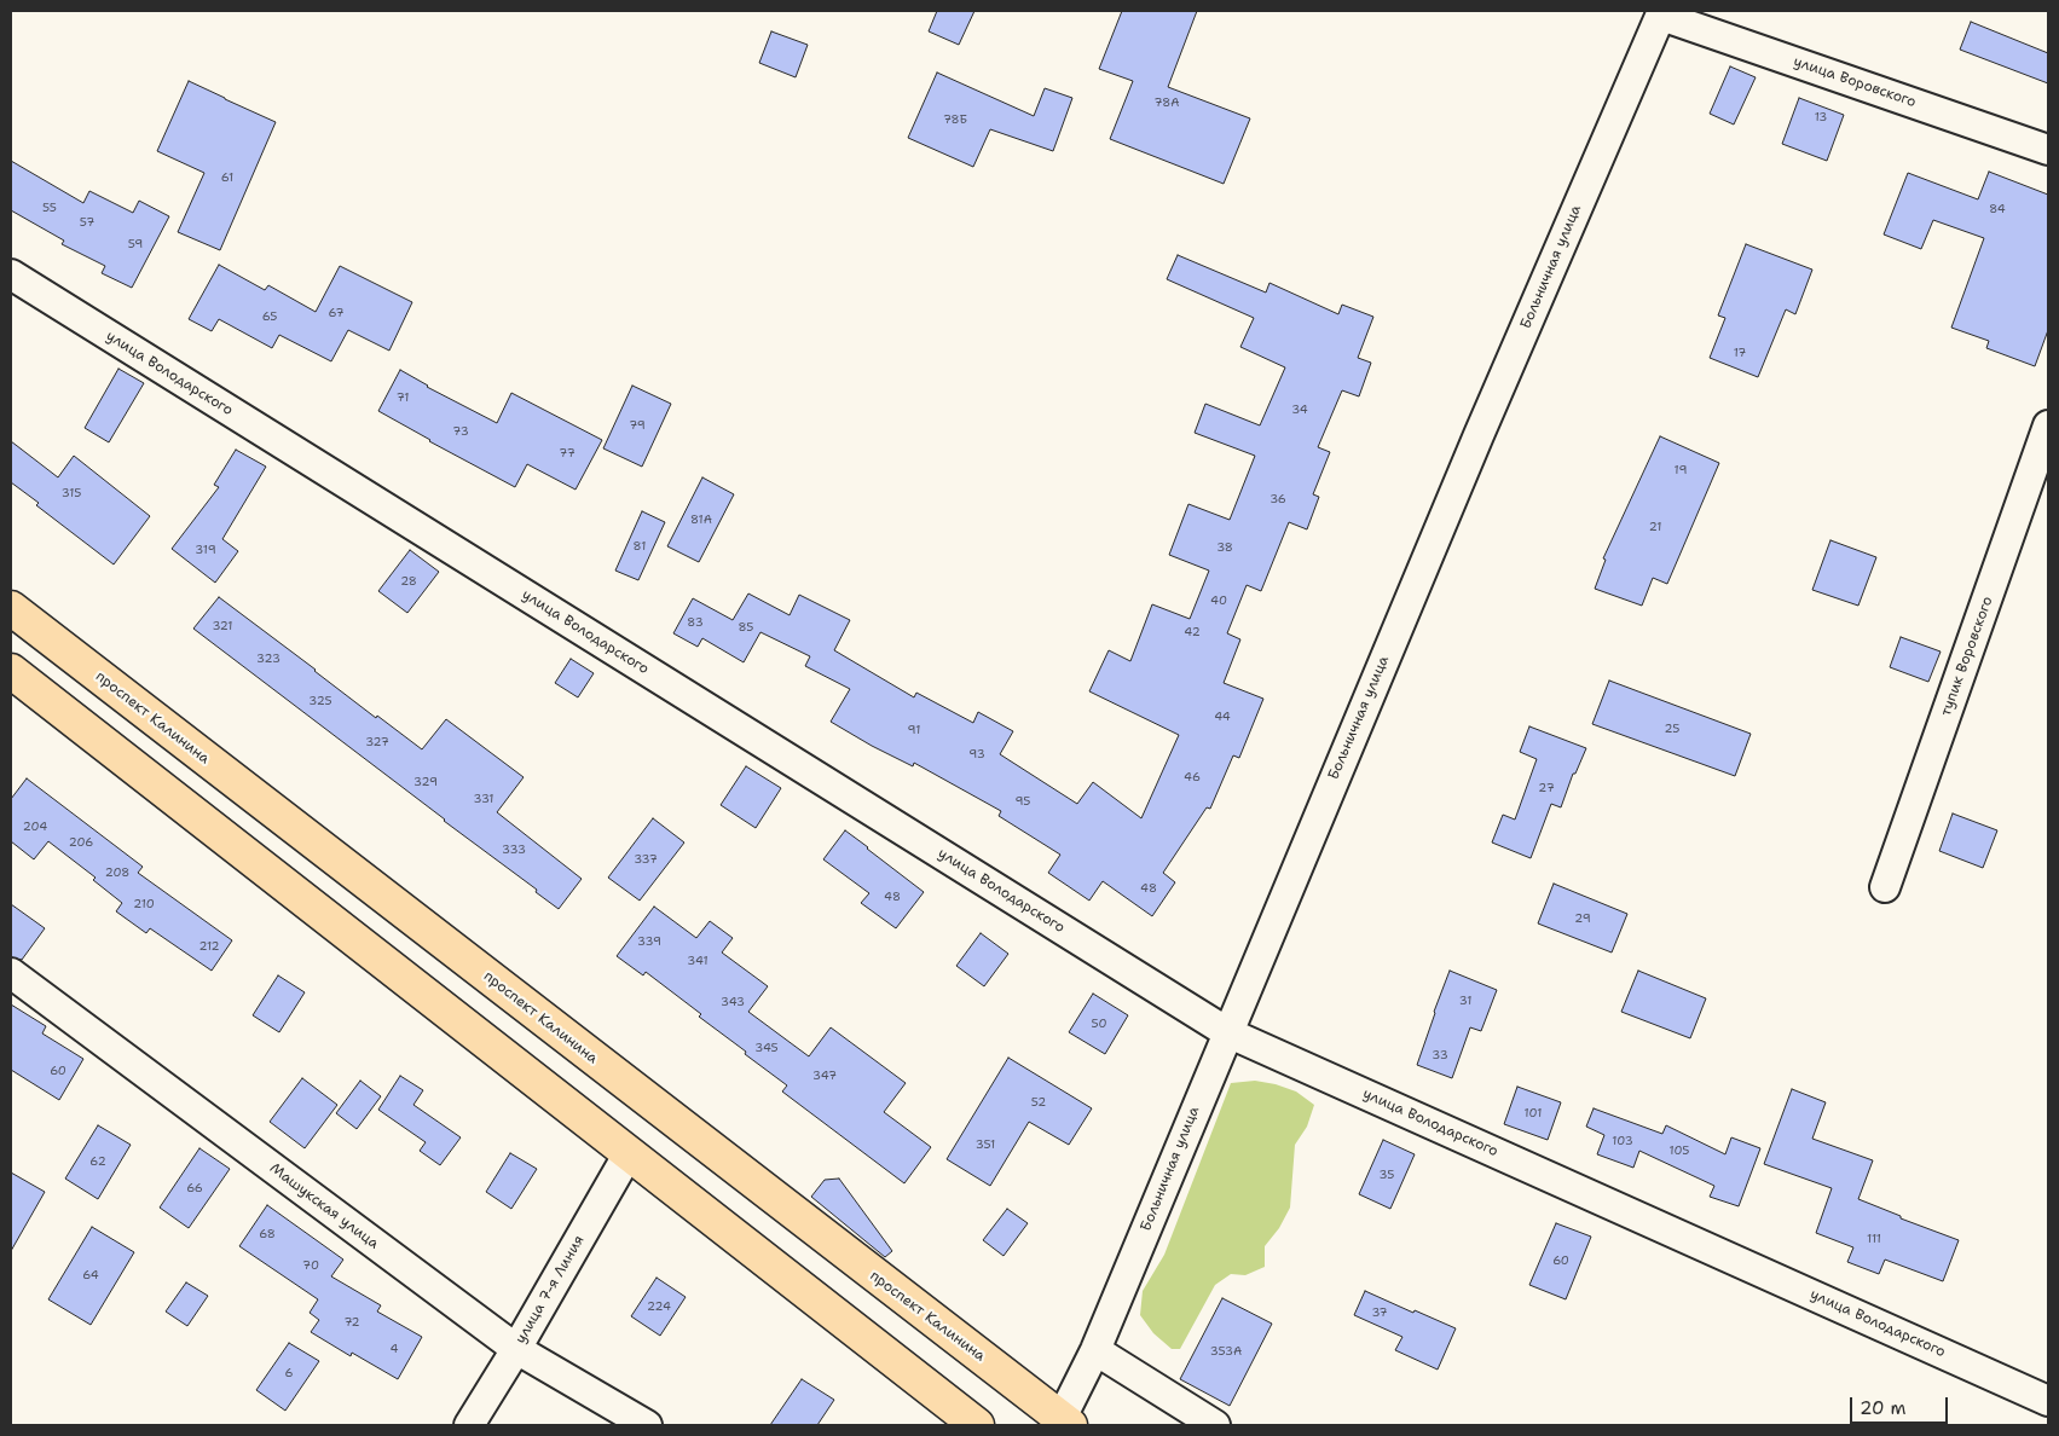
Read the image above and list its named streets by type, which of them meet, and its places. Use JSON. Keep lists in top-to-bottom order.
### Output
{
  "streets": {
    "main road": ["проспект Калинина"],
    "street": [
      "улица Воровского",
      "Больничная улица",
      "улица Володарского",
      "тупик Воровского",
      "Машукская улица",
      "улица 7-я Линия"
    ]
  },
  "crossings": [
    ["улица Воровского", "Больничная улица"],
    ["Больничная улица", "улица Володарского"],
    ["Больничная улица", "проспект Калинина"],
    ["Машукская улица", "улица 7-я Линия"]
  ],
  "house_numbers": [
    "78А",
    "13",
    "78Б",
    "61",
    "55",
    "84",
    "57",
    "59",
    "67",
    "65",
    "17",
    "71",
    "34",
    "79",
    "73",
    "77",
    "19",
    "315",
    "36",
    "81А",
    "21",
    "81",
    "38",
    "319",
    "28",
    "40",
    "83",
    "321",
    "85",
    "42",
    "323",
    "325",
    "44",
    "25",
    "91",
    "327",
    "93",
    "46",
    "329",
    "27",
    "331",
    "95",
    "204",
    "206",
    "333",
    "337",
    "208",
    "48",
    "48",
    "210",
    "29",
    "339",
    "212",
    "341",
    "31",
    "343",
    "50",
    "345",
    "33",
    "60",
    "347",
    "52",
    "101",
    "103",
    "351",
    "105",
    "62",
    "35",
    "66",
    "68",
    "111",
    "60",
    "70",
    "64",
    "224",
    "37",
    "72",
    "4",
    "353А",
    "6"
  ],
  "scale_bar": "20 m"
}
